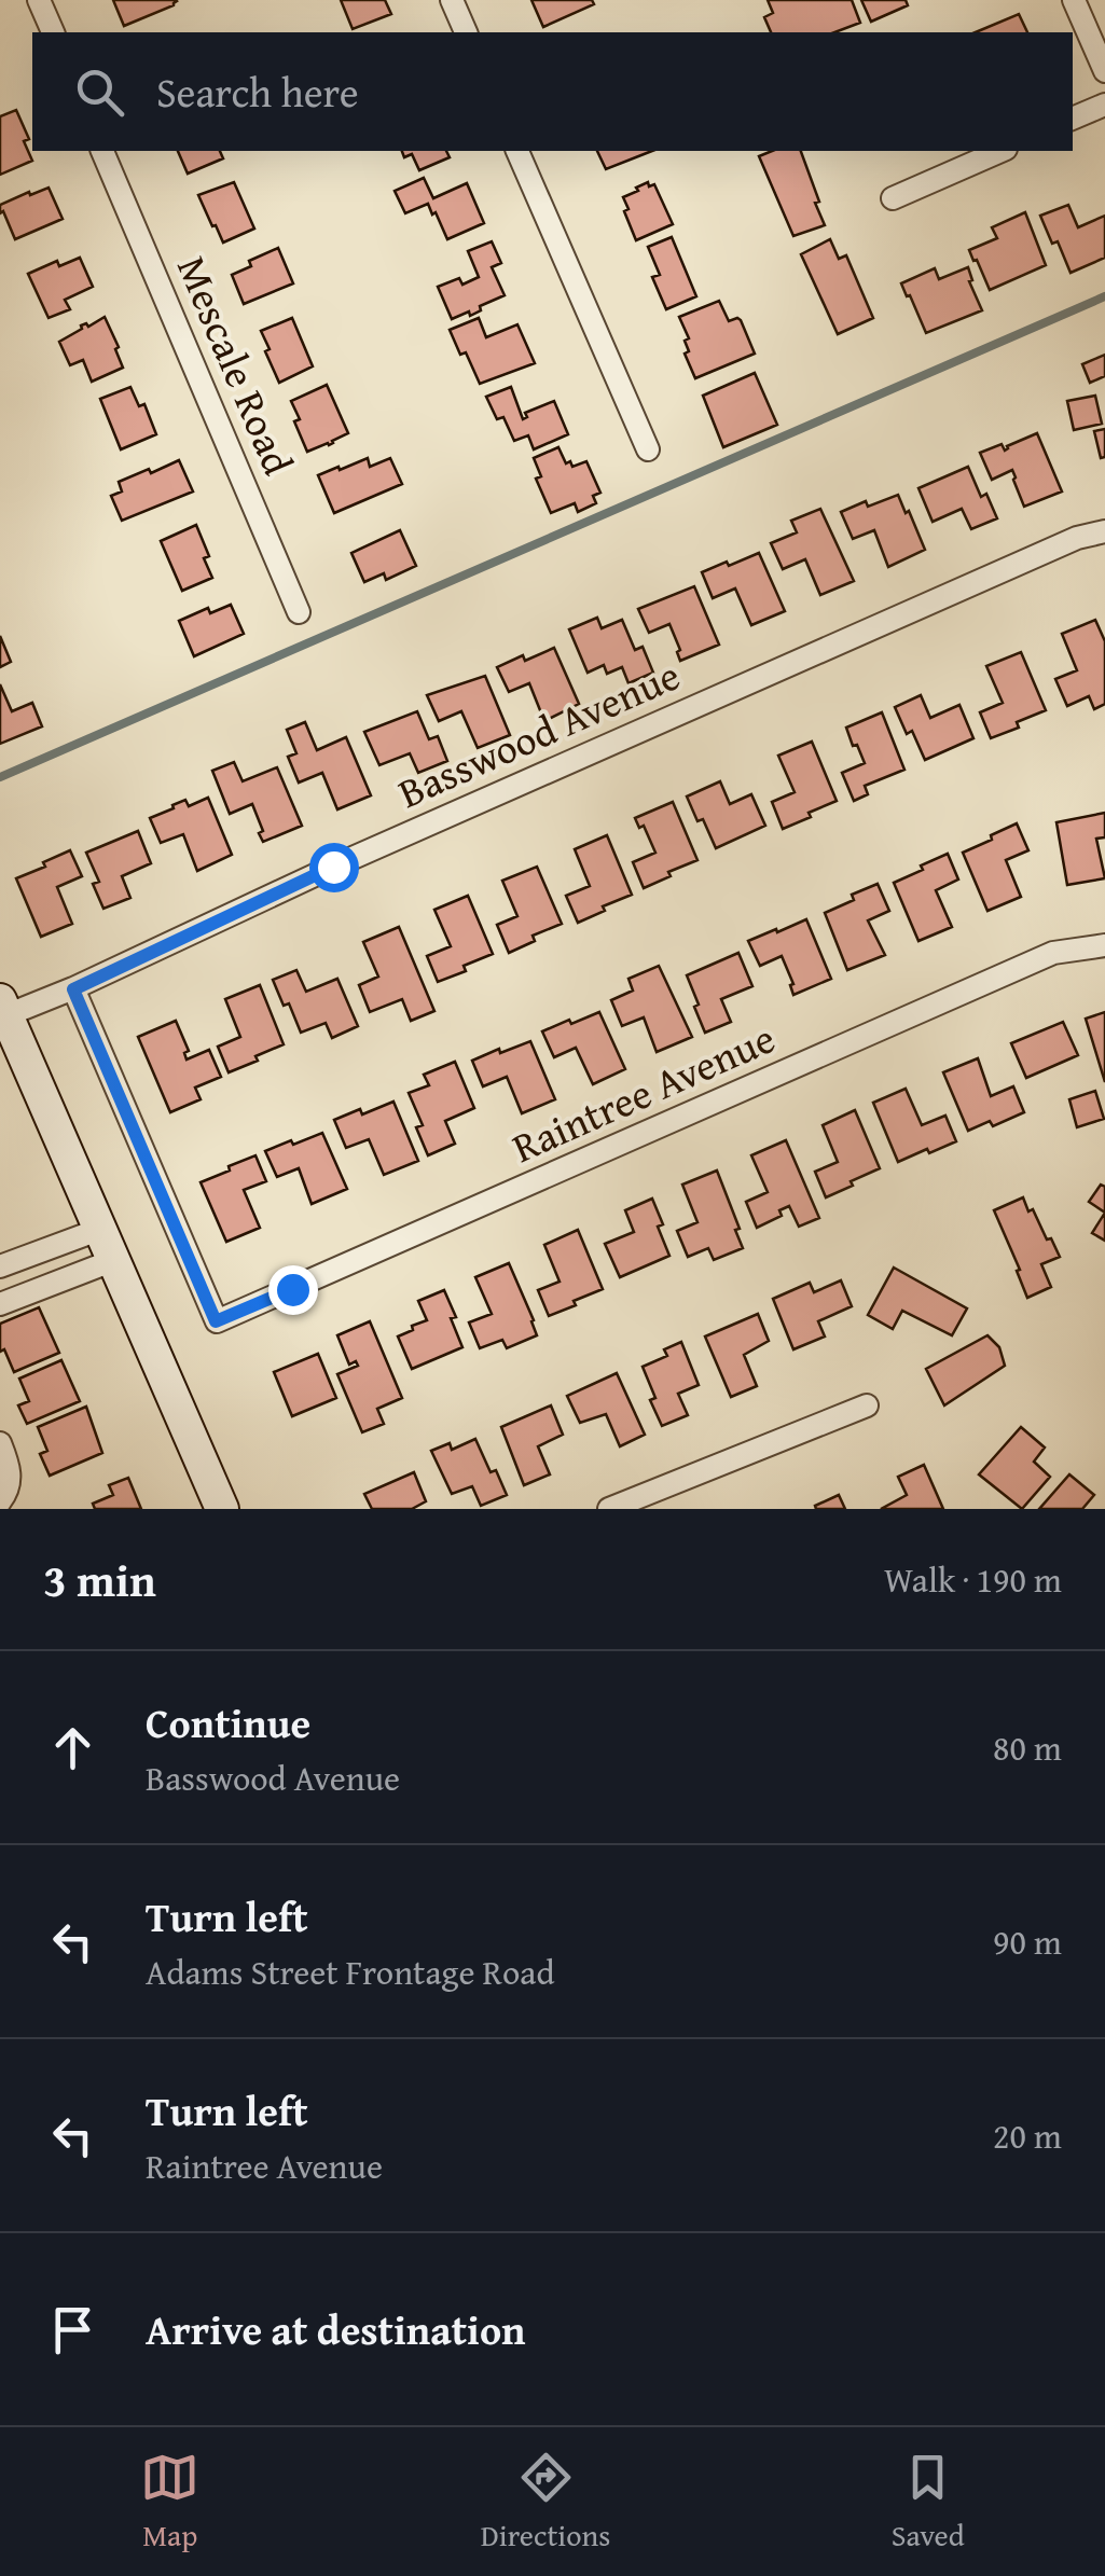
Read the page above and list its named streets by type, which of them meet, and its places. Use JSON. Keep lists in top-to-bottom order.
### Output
{
  "streets": {
    "street": ["Mescale Road", "Basswood Avenue", "Raintree Avenue"]
  },
  "crossings": [
    ["Basswood Avenue", "Raintree Avenue"]
  ],
  "page": {
    "search": "Search here",
    "heading": ["3 min", "Walk · 190 m"],
    "list": [
      ["Continue", "Basswood Avenue", "80 m"],
      ["Turn left", "Adams Street Frontage Road", "90 m"],
      ["Turn left", "Raintree Avenue", "20 m"],
      "Arrive at destination"
    ],
    "nav": ["Map", "Directions", "Saved"]
  }
}
